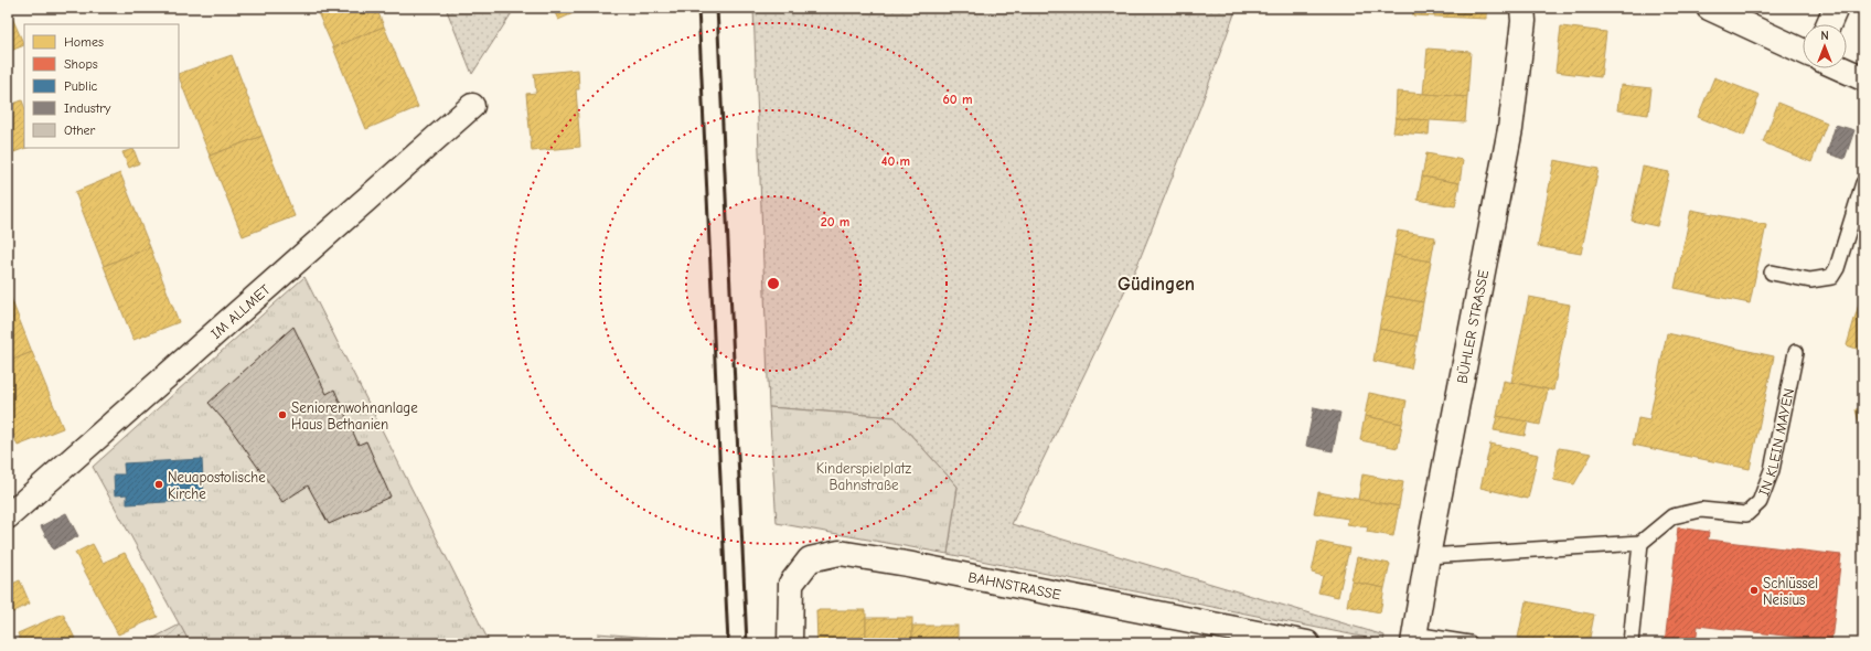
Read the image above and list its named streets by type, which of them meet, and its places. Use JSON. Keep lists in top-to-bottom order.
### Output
{
  "streets": {
    "street": ["IM ALLMET", "BÜHLER STRASSE", "BAHNSTRASSE"],
    "lane": ["IN KLEIN MAYEN"]
  },
  "districts": ["Güdingen"],
  "parks": ["Kinderspielplatz Bahnstraße"],
  "places": ["Seniorenwohnanlage Haus Bethanien", "Neuapostolische Kirche", "Schlüssel Neisius"],
  "legend": [
    "Homes",
    "Shops",
    "Public",
    "Industry",
    "Other"
  ],
  "north": "top",
  "rings": ["60 m", "40 m", "20 m"]
}
